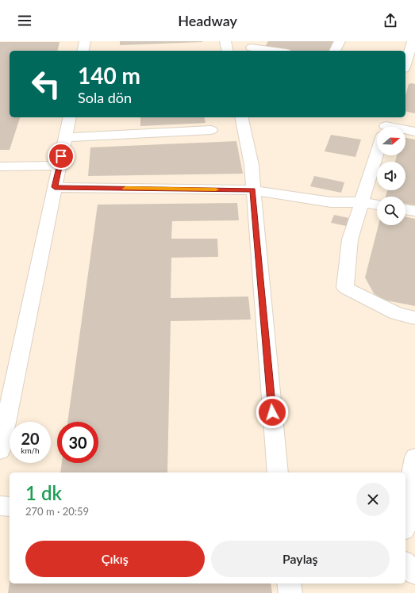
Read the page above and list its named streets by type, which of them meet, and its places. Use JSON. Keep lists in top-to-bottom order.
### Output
{
  "north": "right",
  "page": {
    "header": "Headway",
    "turn": ["140 m", "Sola dön"],
    "speed": "20 km/h",
    "limit": "30",
    "heading": ["1 dk", "270 m · 20:59"],
    "buttons": ["Çıkış", "Paylaş"]
  }
}
